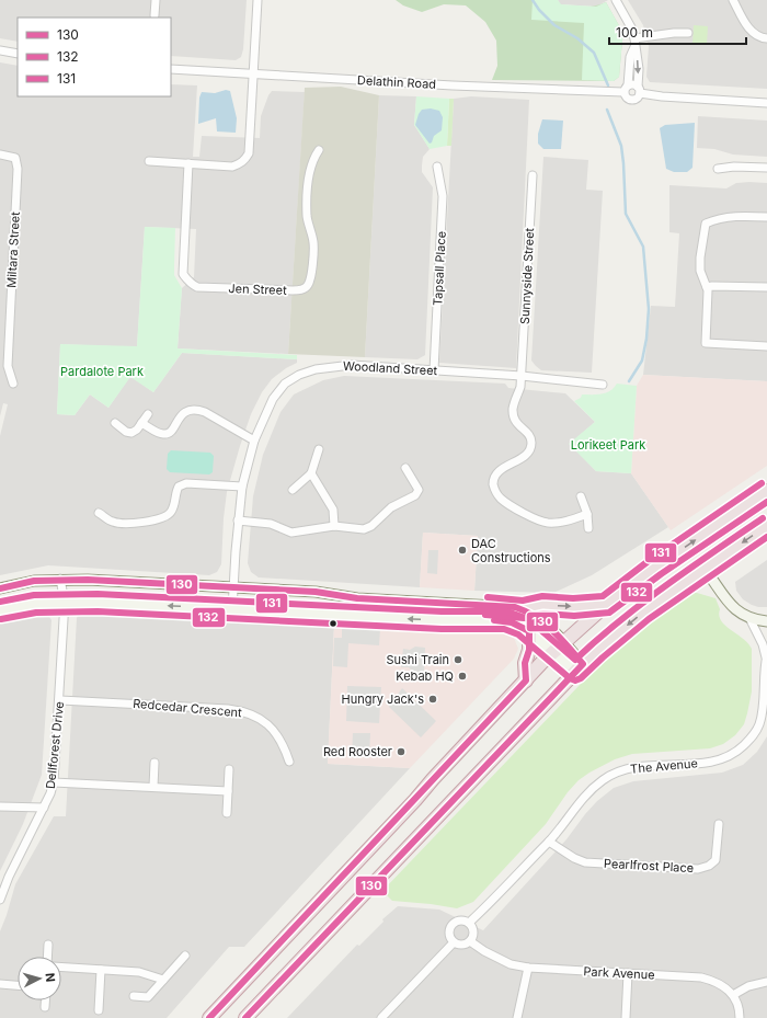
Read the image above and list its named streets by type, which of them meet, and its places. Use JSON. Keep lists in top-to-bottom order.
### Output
{
  "streets": {
    "street": [
      "Delathin Road",
      "Miltara Street",
      "Tapsall Place",
      "Sunnyside Street",
      "Jen Street",
      "Woodland Street",
      "Redcedar Crescent",
      "Dellforest Drive",
      "The Avenue",
      "Pearlfrost Place",
      "Park Avenue"
    ]
  },
  "crossings": [
    ["Tapsall Place", "Woodland Street"],
    ["Sunnyside Street", "Woodland Street"],
    ["Redcedar Crescent", "Dellforest Drive"],
    ["The Avenue", "Pearlfrost Place"],
    ["The Avenue", "Park Avenue"]
  ],
  "parks": ["Pardalote Park", "Lorikeet Park"],
  "places": [
    "DAC Constructions",
    "Sushi Train",
    "Kebab HQ",
    "Hungry Jack's",
    "Red Rooster"
  ],
  "lines": ["transit line 131", "transit line 132", "transit line 130"],
  "legend": ["130", "132", "131"],
  "scale_bar": "100 m",
  "north": "right"
}
